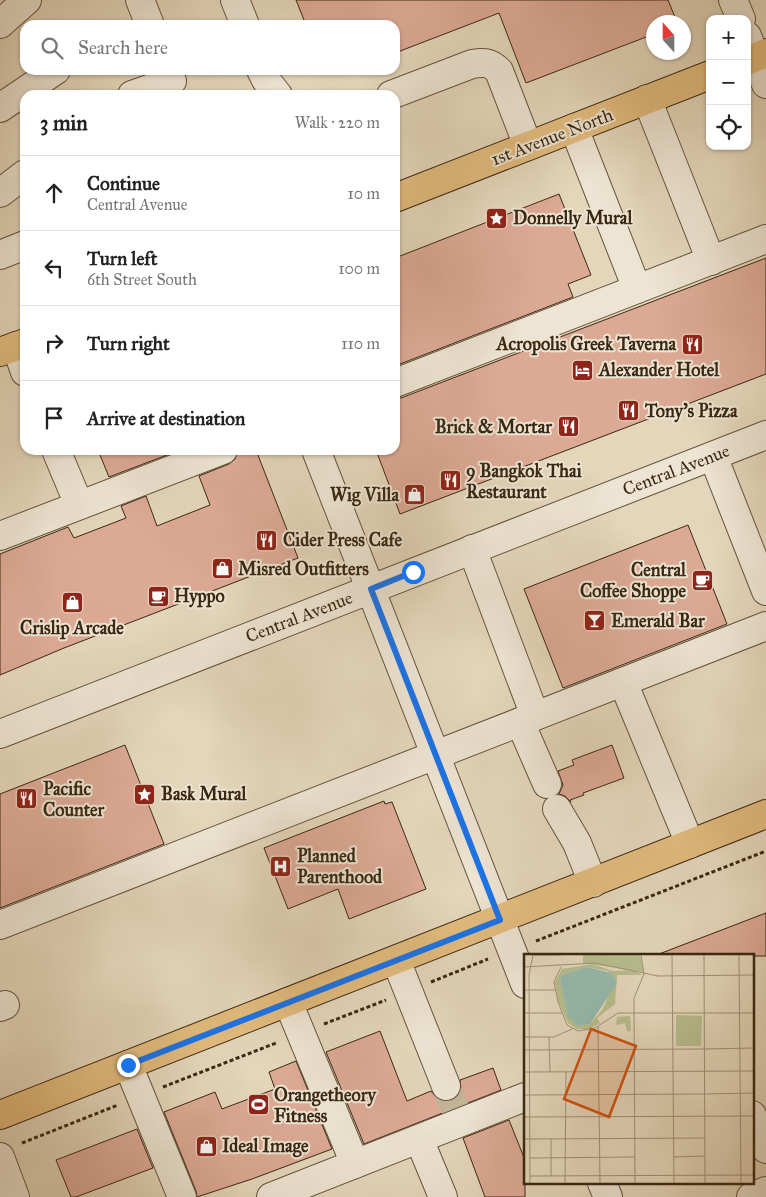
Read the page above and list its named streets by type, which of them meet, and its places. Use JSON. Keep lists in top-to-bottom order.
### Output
{
  "streets": {
    "main road": ["1st Avenue North"],
    "street": ["Central Avenue"]
  },
  "places": {
    "place": ["Donnelly Mural", "Bask Mural"],
    "restaurant": [
      "Acropolis Greek Taverna",
      "Tony's Pizza",
      "Brick & Mortar",
      "9 Bangkok Thai Restaurant",
      "Cider Press Cafe",
      "Pacific Counter"
    ],
    "hotel": ["Alexander Hotel"],
    "shop": [
      "Wig Villa",
      "Misred Outfitters",
      "Crislip Arcade",
      "Ideal Image"
    ],
    "cafe": ["Central Coffee Shoppe", "Hyppo"],
    "bar": ["Emerald Bar"],
    "hospital": ["Planned Parenthood"],
    "sports": ["Orangetheory Fitness"]
  },
  "north": "top",
  "page": {
    "map_buttons": ["+", "−"],
    "search": "Search here",
    "heading": ["3 min", "Walk · 220 m"],
    "list": [
      ["Continue", "Central Avenue", "10 m"],
      ["Turn left", "6th Street South", "100 m"],
      ["Turn right", "110 m"],
      "Arrive at destination"
    ]
  }
}
